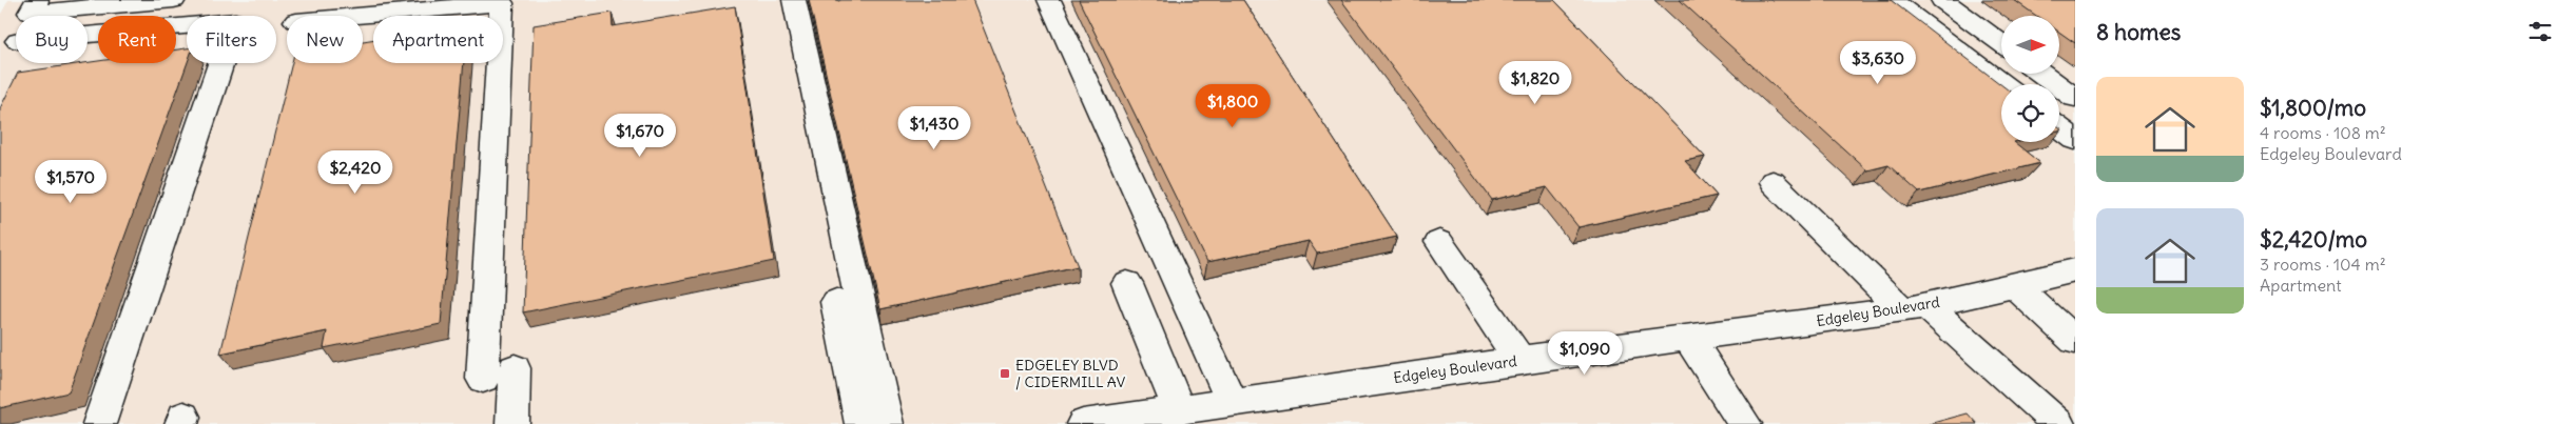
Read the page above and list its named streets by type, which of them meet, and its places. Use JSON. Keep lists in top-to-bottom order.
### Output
{
  "streets": {
    "street": ["Edgeley Boulevard"]
  },
  "places": {
    "transit": ["EDGELEY BLVD / CIDERMILL AV"]
  },
  "north": "right",
  "page": {
    "heading": "8 homes",
    "chip": [
      "Buy",
      "Rent",
      "Filters",
      "New",
      "Apartment"
    ],
    "price": [
      "$3,630",
      "$1,820",
      "$1,800",
      "$1,430",
      "$1,670",
      "$2,420",
      "$1,570",
      "$1,090"
    ],
    "list": [
      {
        "name": "$1,800/mo",
        "note": "4 rooms · 108 m² · Edgeley Boulevard"
      },
      {
        "name": "$2,420/mo",
        "note": "3 rooms · 104 m² · Apartment"
      }
    ]
  }
}
